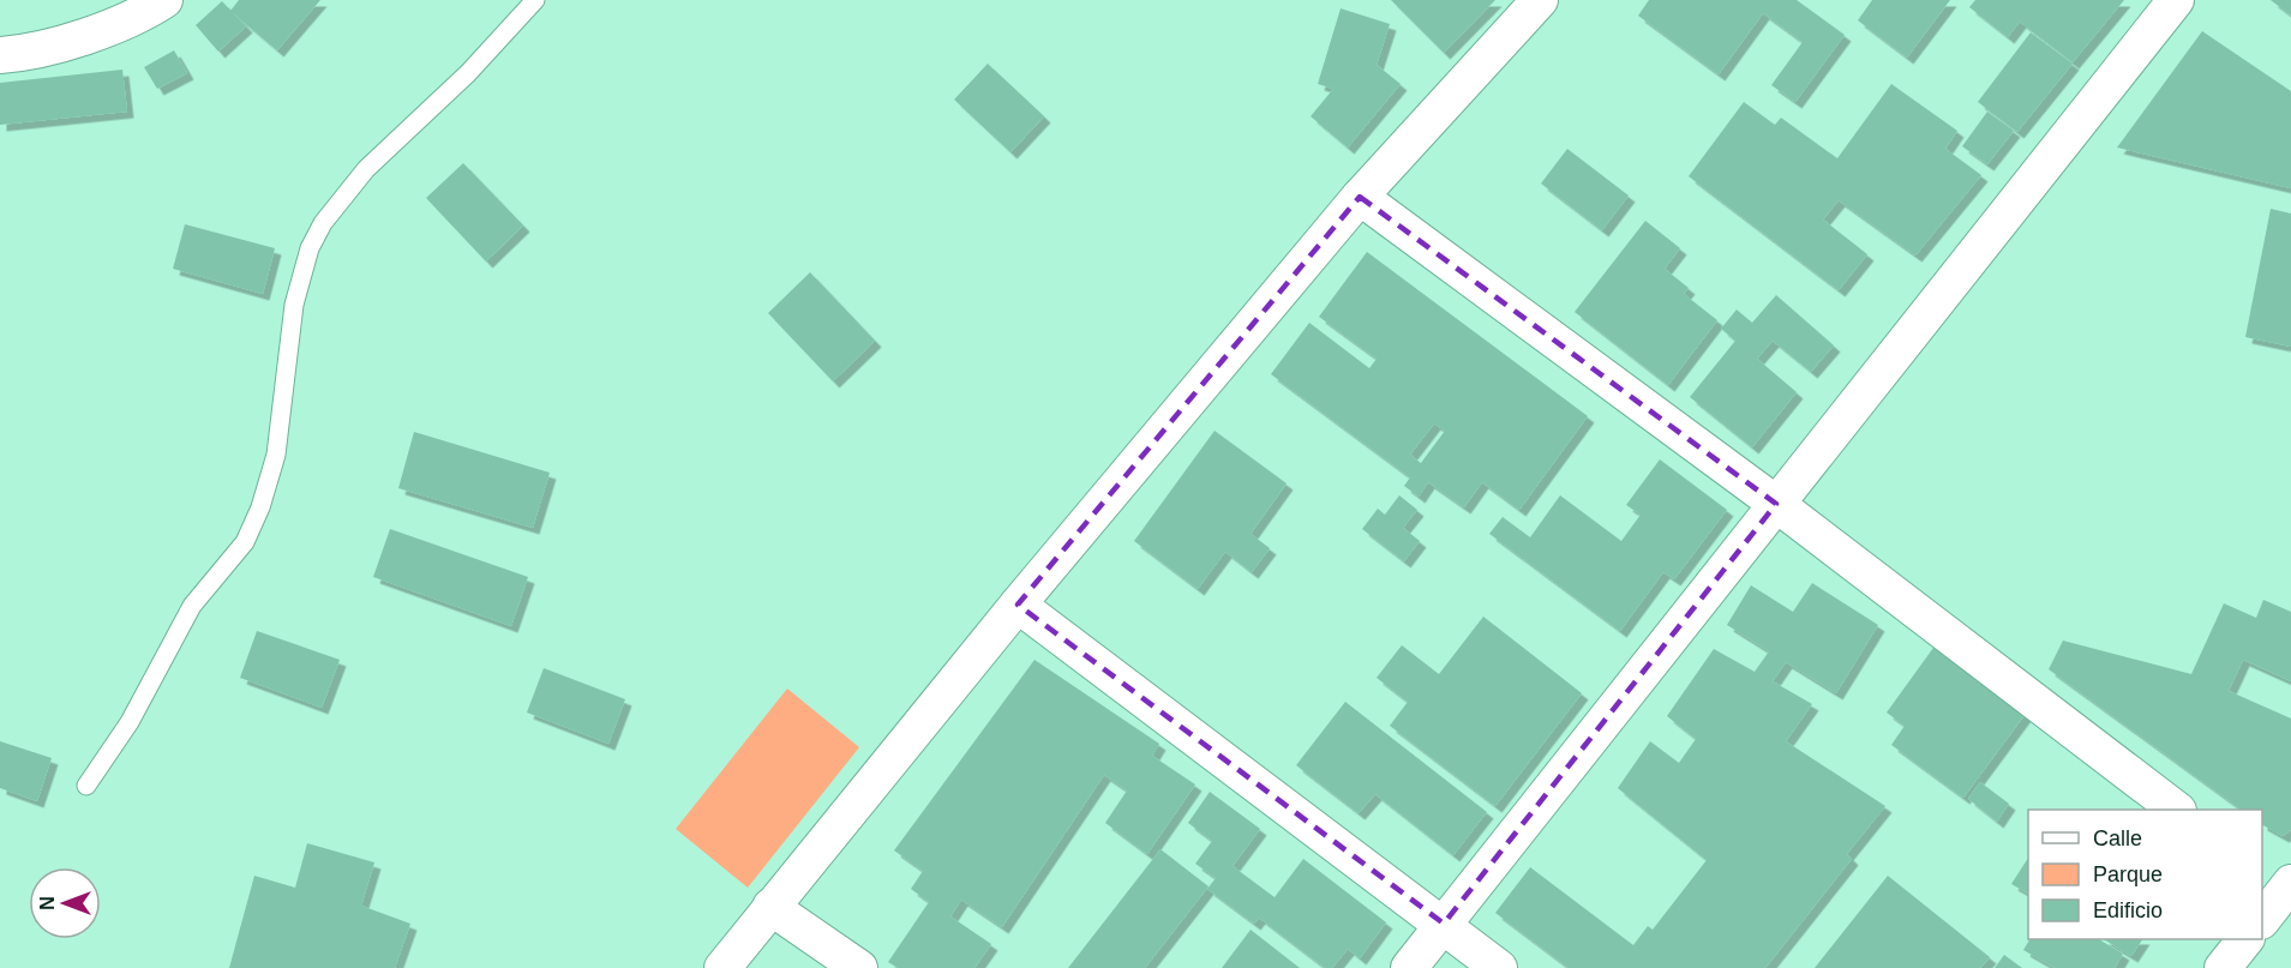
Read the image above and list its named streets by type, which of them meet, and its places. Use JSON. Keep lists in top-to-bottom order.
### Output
{
  "legend": ["Calle", "Parque", "Edificio"],
  "north": "left"
}
